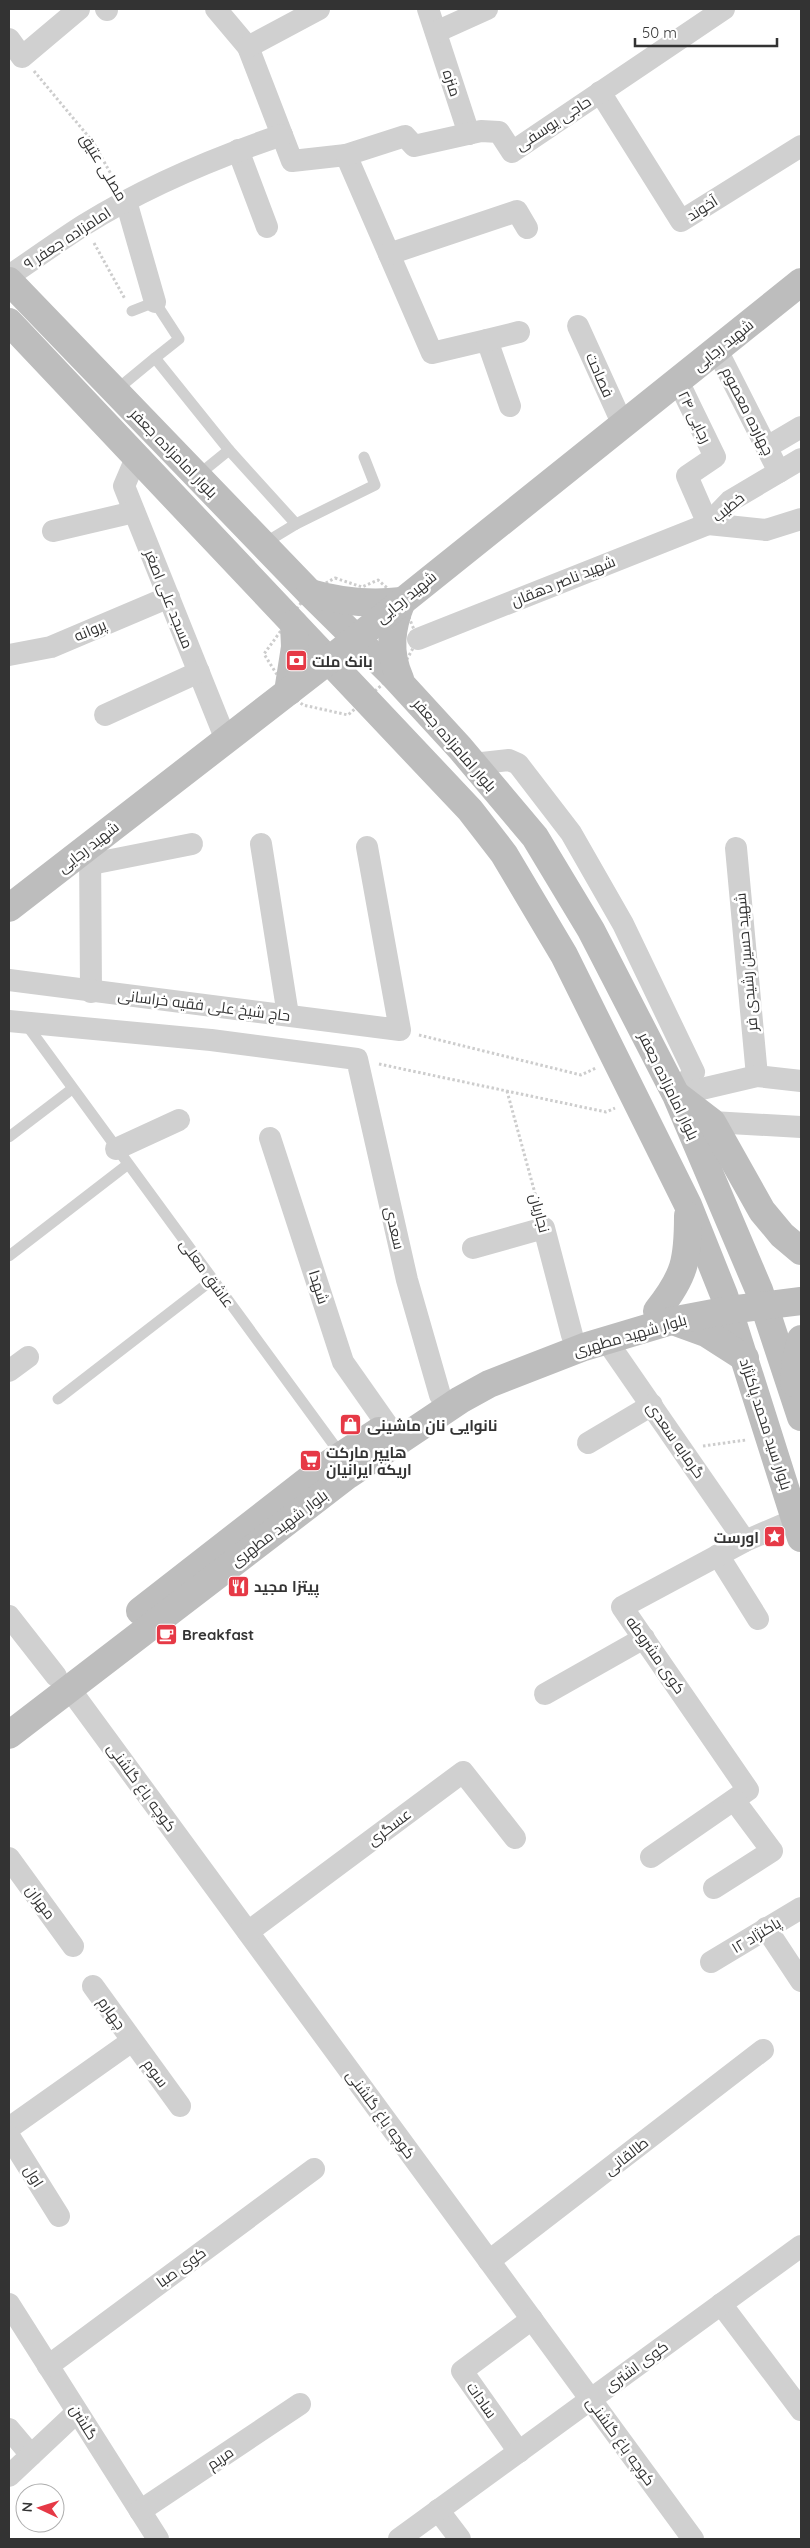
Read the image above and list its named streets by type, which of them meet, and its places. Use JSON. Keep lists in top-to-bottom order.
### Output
{
  "streets": {
    "main road": [
      "شهید رجایی",
      "بلوار امامزاده جعفر",
      "بلوار شهید مطهری",
      "بلوار سید محمد پاکنژاد"
    ],
    "street": [
      "منزه",
      "حاجی یوسفی",
      "مصلی عتیق",
      "آخوند",
      "امامزاده جعفر ۹",
      "فصاحت",
      "چهارده معصوم",
      "رجایی ۲۴",
      "خطیب",
      "شهید ناصر دهقان",
      "مسجد علی اصغر",
      "پروانه",
      "شهید حسین رشیدی فر",
      "حاج شیخ علی فقیه خراسانی",
      "نجاریان",
      "سعدی",
      "شهدا",
      "گرمابه سعدی",
      "کوی مشروطه",
      "کوچه باغ گلشنی",
      "عسگری",
      "مهران",
      "پاکنژاد ۱۲",
      "چهارم",
      "سوم",
      "طالقانی",
      "اول",
      "کوی صبا",
      "کوی اشتری",
      "سادات",
      "گلشن",
      "مریم"
    ],
    "lane": ["عاشق معلی"]
  },
  "crossings": [
    ["منزه", "حاجی یوسفی"],
    ["حاجی یوسفی", "آخوند"],
    ["مصلی عتیق", "امامزاده جعفر ۹"],
    ["شهید رجایی", "فصاحت"],
    ["شهید رجایی", "چهارده معصوم"],
    ["شهید رجایی", "رجایی ۲۴"],
    ["شهید رجایی", "بلوار امامزاده جعفر"],
    ["شهید رجایی", "مسجد علی اصغر"],
    ["چهارده معصوم", "خطیب"],
    ["رجایی ۲۴", "خطیب"],
    ["رجایی ۲۴", "شهید ناصر دهقان"],
    ["بلوار امامزاده جعفر", "مسجد علی اصغر"],
    ["بلوار امامزاده جعفر", "بلوار شهید مطهری"],
    ["بلوار امامزاده جعفر", "بلوار سید محمد پاکنژاد"],
    ["خطیب", "شهید ناصر دهقان"],
    ["مسجد علی اصغر", "پروانه"],
    ["نجاریان", "بلوار شهید مطهری"],
    ["سعدی", "بلوار شهید مطهری"],
    ["عاشق معلی", "بلوار شهید مطهری"],
    ["شهدا", "بلوار شهید مطهری"],
    ["بلوار شهید مطهری", "بلوار سید محمد پاکنژاد"],
    ["بلوار شهید مطهری", "گرمابه سعدی"],
    ["بلوار شهید مطهری", "کوچه باغ گلشنی"],
    ["بلوار سید محمد پاکنژاد", "کوی مشروطه"],
    ["گرمابه سعدی", "کوی مشروطه"],
    ["کوچه باغ گلشنی", "عسگری"],
    ["کوچه باغ گلشنی", "طالقانی"],
    ["کوچه باغ گلشنی", "کوی اشتری"],
    ["کوچه باغ گلشنی", "سادات"],
    ["چهارم", "سوم"],
    ["کوی صبا", "گلشن"],
    ["کوی اشتری", "سادات"],
    ["گلشن", "مریم"]
  ],
  "places": {
    "bank": ["بانک ملت"],
    "shop": ["نانوایی نان ماشینی"],
    "supermarket": ["هایپر مارکت اریکه ایرانیان"],
    "place": ["اورست"],
    "restaurant": ["پیتزا مجید"],
    "cafe": ["Breakfast"]
  },
  "scale_bar": "50 m",
  "north": "left"
}
